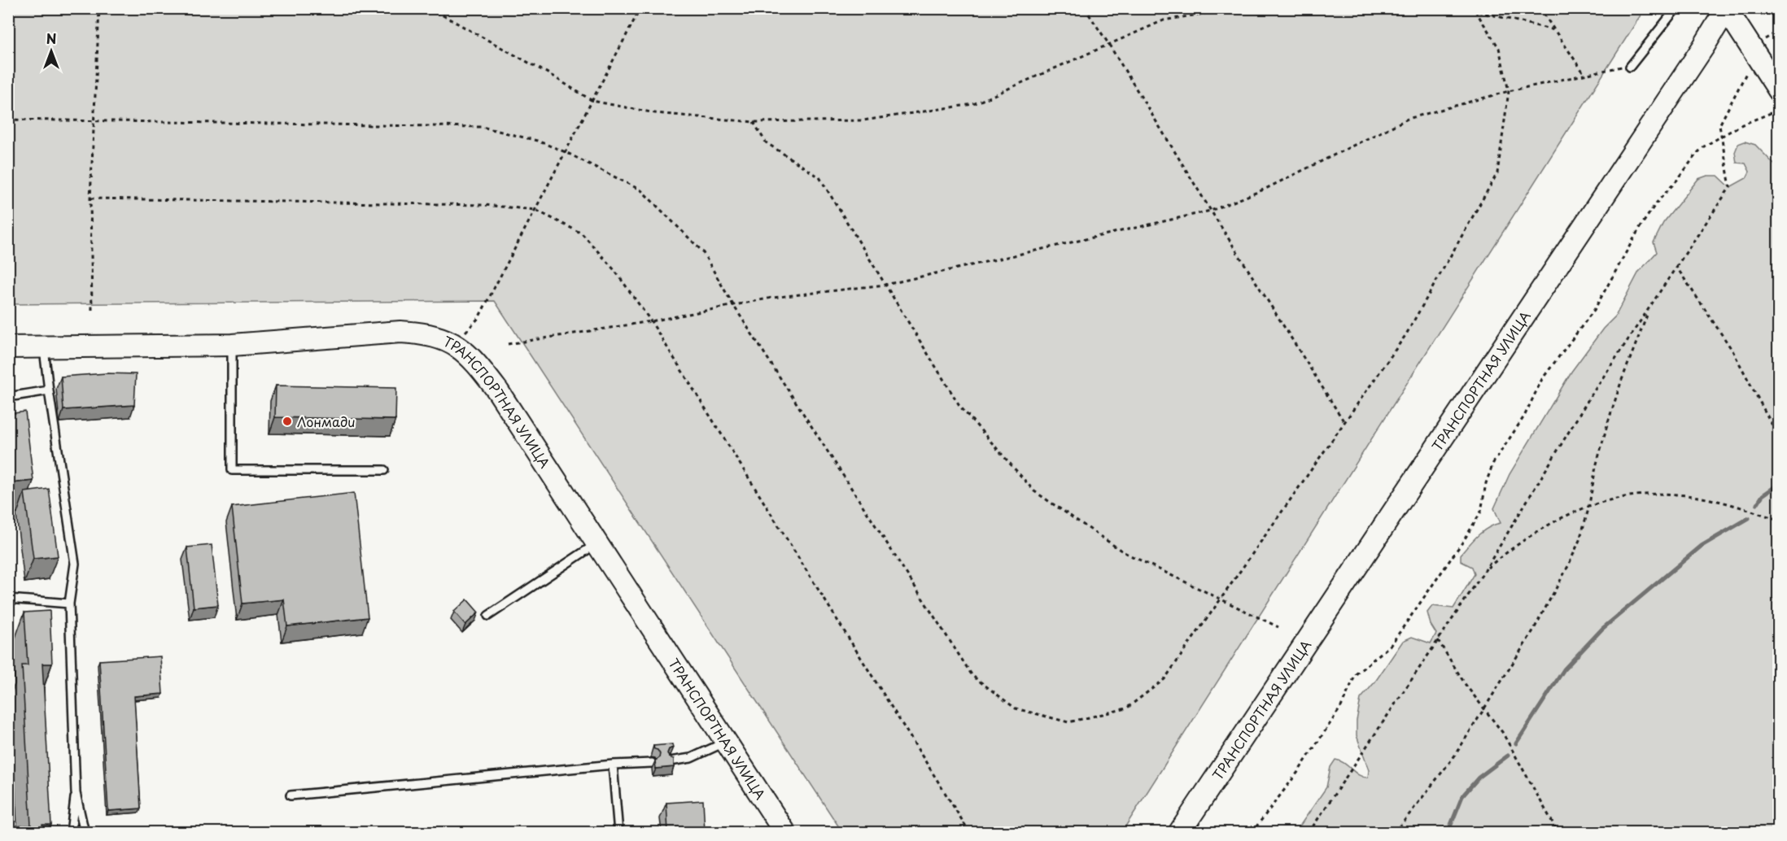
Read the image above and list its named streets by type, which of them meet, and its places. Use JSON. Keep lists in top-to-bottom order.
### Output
{
  "streets": {
    "street": ["ТРАНСПОРТНАЯ УЛИЦА"]
  },
  "places": ["Лонмади"],
  "north": "top"
}
